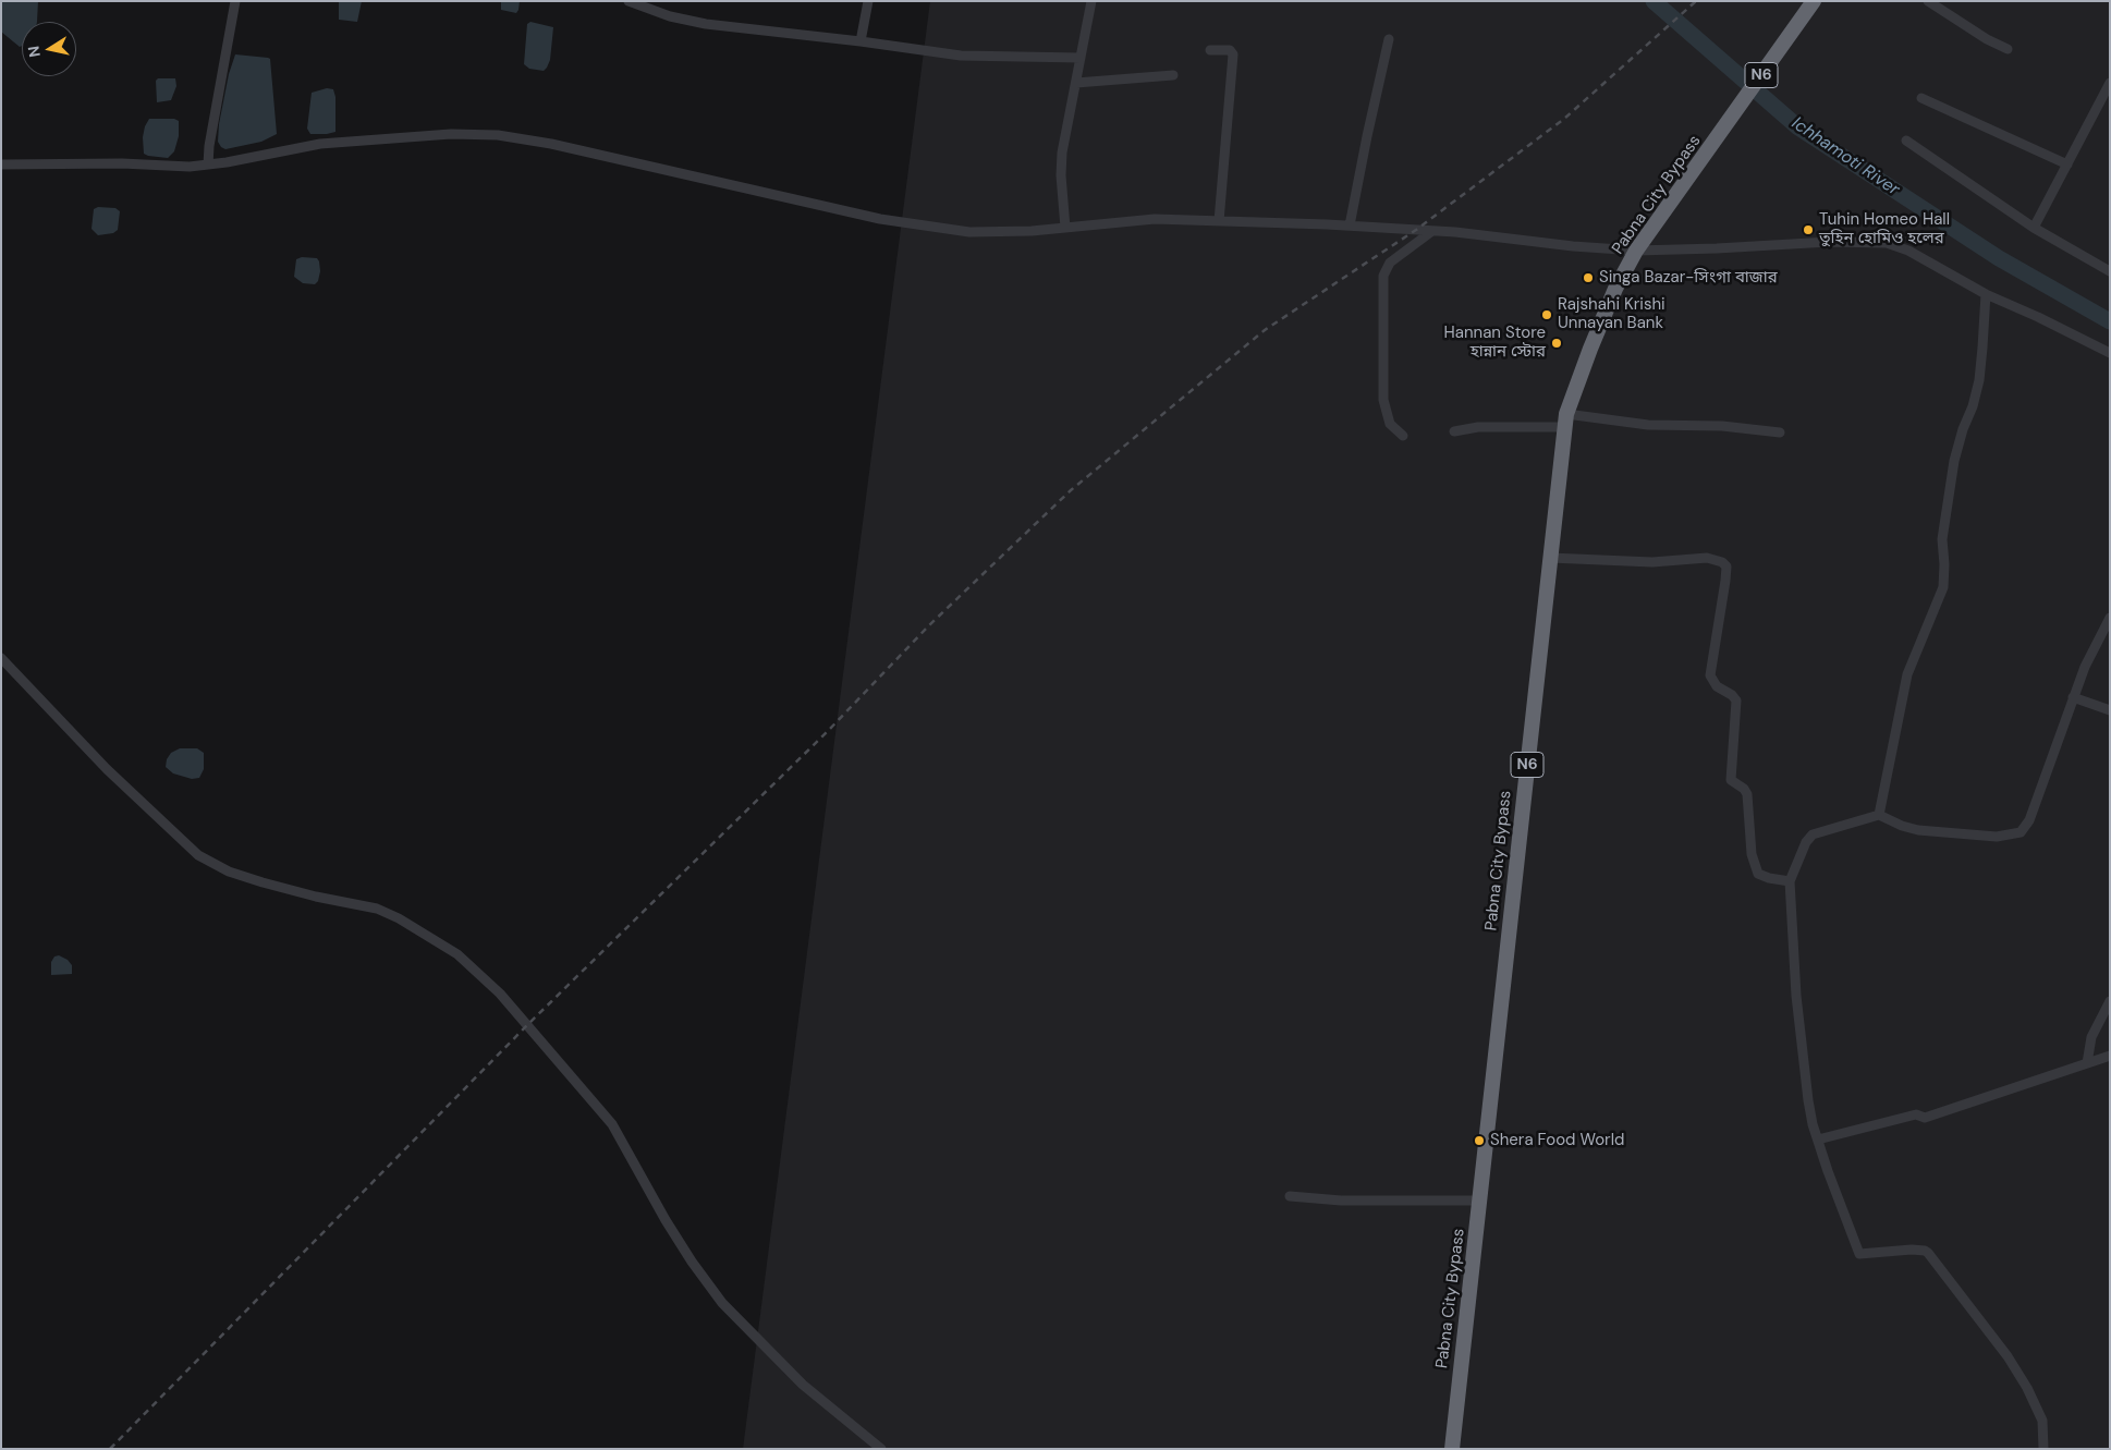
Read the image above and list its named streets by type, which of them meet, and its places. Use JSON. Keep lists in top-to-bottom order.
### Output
{
  "streets": {
    "highway": ["N6", "Pabna City Bypass"]
  },
  "water": ["Ichhamoti River"],
  "places": [
    "Tuhin Homeo Hall তুহিন হোমিও হলের",
    "Singa Bazar-সিংগা বাজার",
    "Rajshahi Krishi Unnayan Bank",
    "Hannan Store হান্নান স্টোর",
    "Shera Food World"
  ],
  "north": "left"
}
